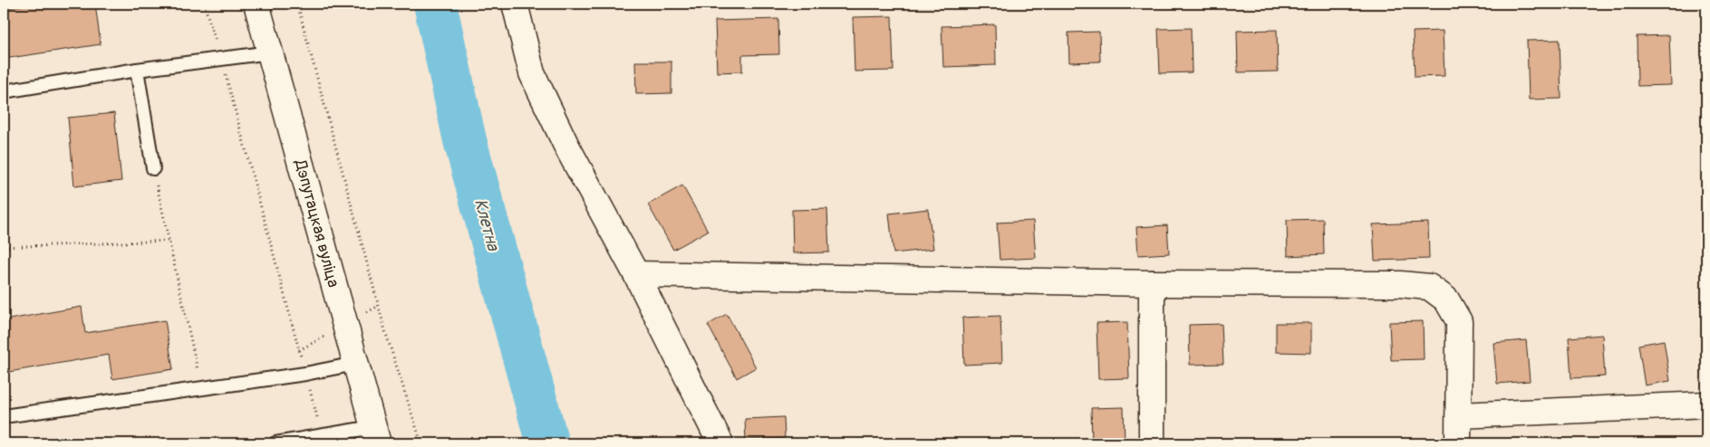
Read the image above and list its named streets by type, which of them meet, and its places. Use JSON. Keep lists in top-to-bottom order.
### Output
{
  "streets": {
    "street": ["Дэпутацкая вуліца"]
  },
  "water": ["Клетна"]
}
